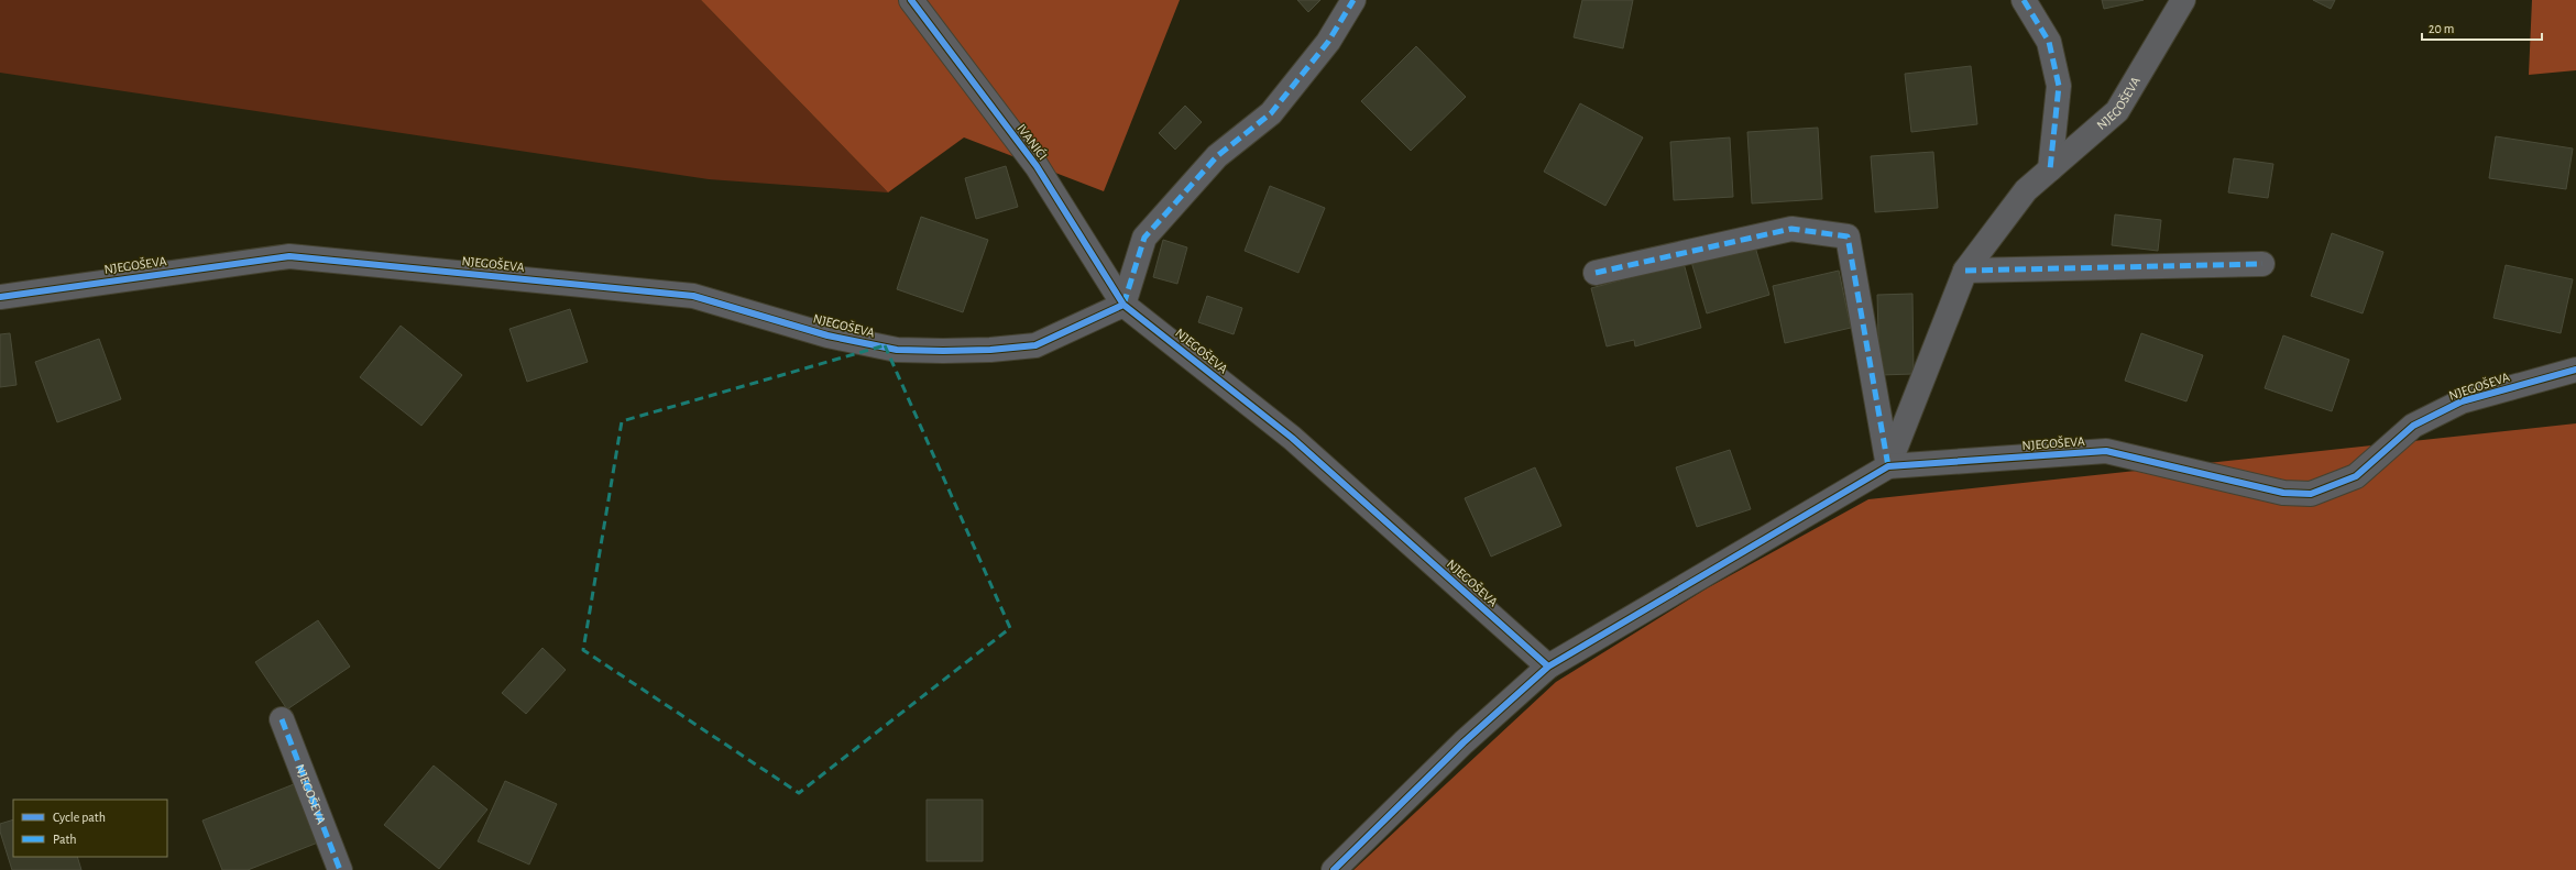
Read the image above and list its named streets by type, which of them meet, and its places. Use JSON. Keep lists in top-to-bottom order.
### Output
{
  "streets": {
    "street": ["NJEGOŠEVA", "IVANIĆI"]
  },
  "crossings": [
    ["NJEGOŠEVA", "IVANIĆI"]
  ],
  "legend": ["Cycle path", "Path"],
  "scale_bar": "20 m"
}
